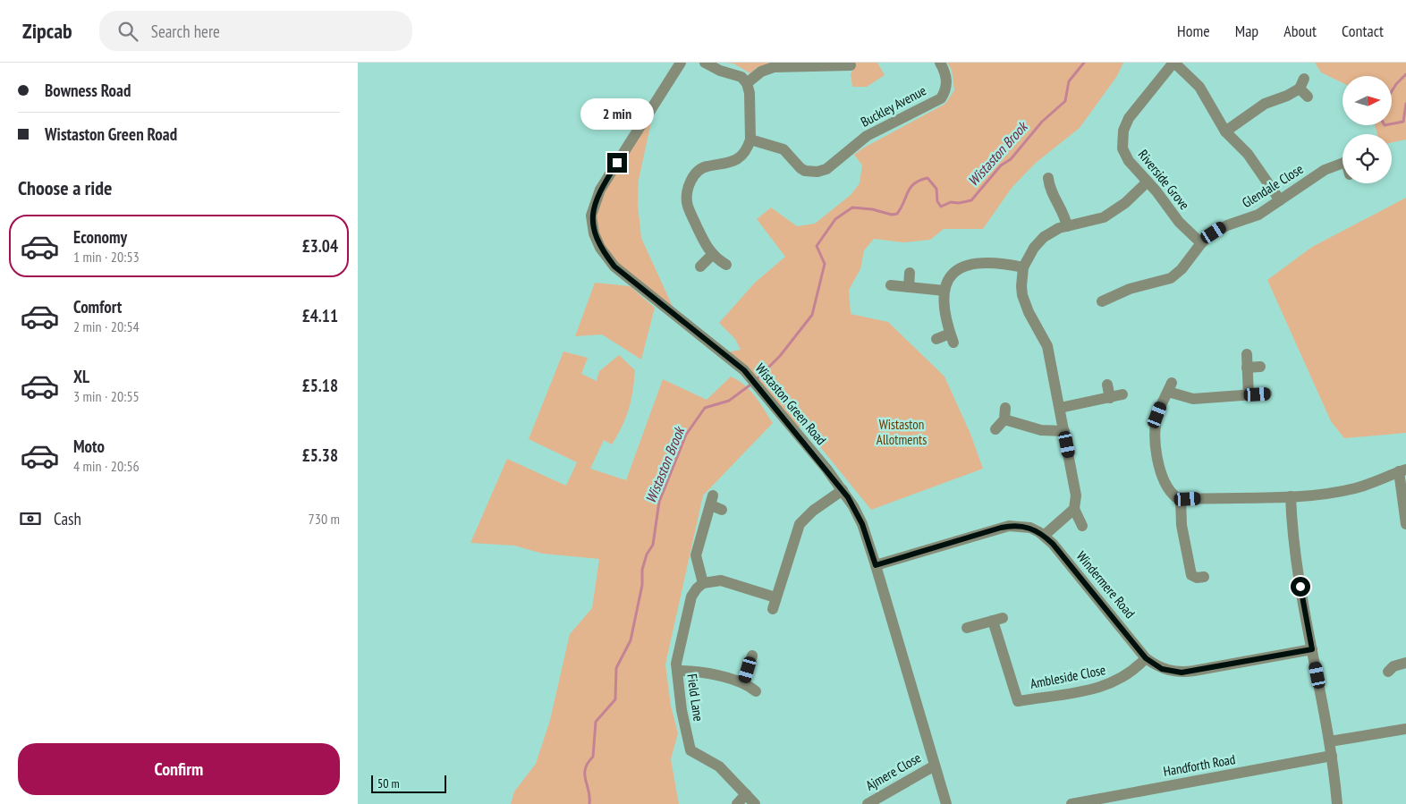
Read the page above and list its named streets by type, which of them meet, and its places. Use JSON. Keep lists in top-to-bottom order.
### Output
{
  "streets": {
    "street": [
      "Buckley Avenue",
      "Riverside Grove",
      "Glendale Close",
      "Wistaston Green Road",
      "Windermere Road",
      "Ambleside Close",
      "Field Lane",
      "Handforth Road",
      "Ajmere Close"
    ]
  },
  "crossings": [
    ["Riverside Grove", "Glendale Close"],
    ["Wistaston Green Road", "Windermere Road"],
    ["Wistaston Green Road", "Ajmere Close"],
    ["Windermere Road", "Ambleside Close"]
  ],
  "water": ["Wistaston Brook"],
  "parks": ["Wistaston Allotments"],
  "scale_bar": "50 m",
  "north": "right",
  "page": {
    "header": "Zipcab",
    "search": "Search here",
    "nav": [
      "Home",
      "Map",
      "About",
      "Contact"
    ],
    "banner": ["Bowness Road", "Wistaston Green Road"],
    "bubble": "2 min",
    "heading": "Choose a ride",
    "list": [
      {
        "name": "Economy",
        "note": "1 min · 20:53",
        "value": "£3.04"
      },
      {
        "name": "Comfort",
        "note": "2 min · 20:54",
        "value": "£4.11"
      },
      {
        "name": "XL",
        "note": "3 min · 20:55",
        "value": "£5.18"
      },
      {
        "name": "Moto",
        "note": "4 min · 20:56",
        "value": "£5.38"
      }
    ],
    "pay": ["Cash", "730 m"],
    "buttons": "Confirm",
    "scale": "50 m"
  }
}
